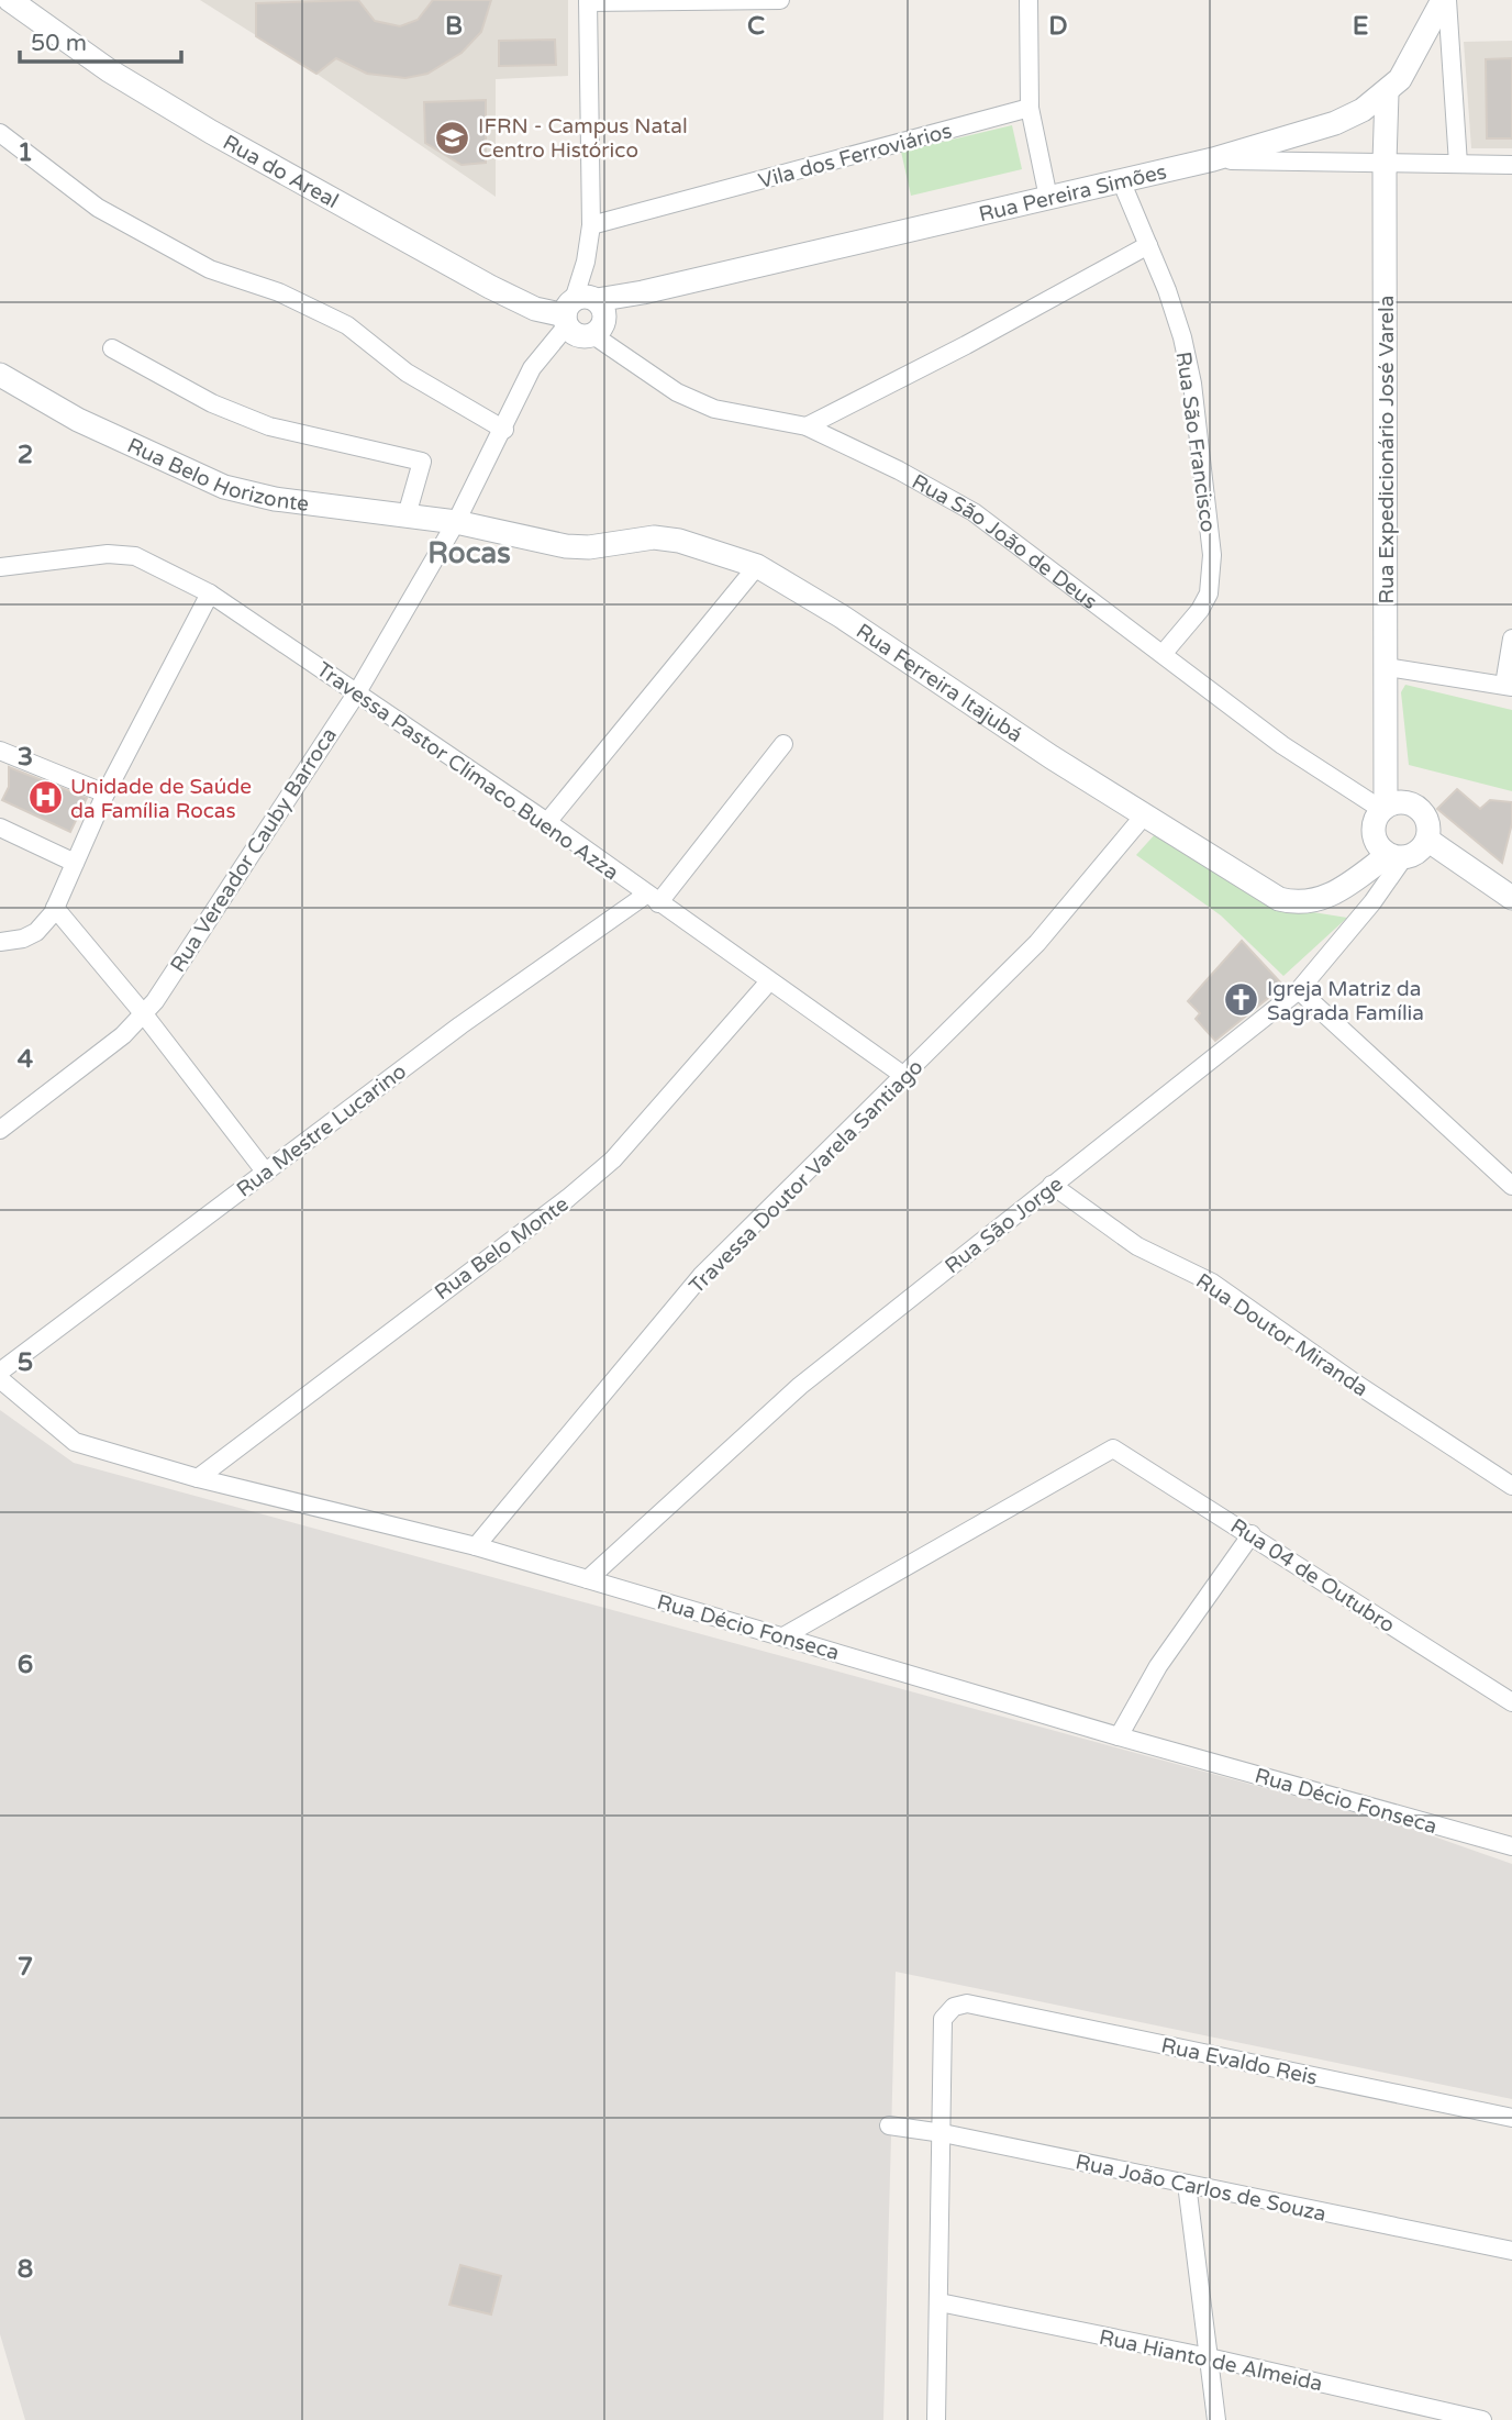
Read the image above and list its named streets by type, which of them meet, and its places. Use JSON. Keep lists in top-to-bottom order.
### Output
{
  "streets": {
    "street": [
      "Vila dos Ferroviários",
      "Rua do Areal",
      "Rua Pereira Simões",
      "Rua São Francisco",
      "Rua Expedicionário José Varela",
      "Rua Belo Horizonte",
      "Rua São João de Deus",
      "Rua Ferreira Itajubá",
      "Travessa Pastor Clímaco Bueno Azza",
      "Rua Vereador Cauby Barroca",
      "Rua Mestre Lucarino",
      "Travessa Doutor Varela Santiago",
      "Rua São Jorge",
      "Rua Belo Monte",
      "Rua Doutor Miranda",
      "Rua 04 de Outubro",
      "Rua Décio Fonseca",
      "Rua Evaldo Reis",
      "Rua João Carlos de Souza",
      "Rua Hianto de Almeida"
    ]
  },
  "crossings": [
    ["Rua do Areal", "Rua Pereira Simões"],
    ["Rua do Areal", "Rua São João de Deus"],
    ["Rua do Areal", "Rua Vereador Cauby Barroca"],
    ["Rua Pereira Simões", "Rua São Francisco"],
    ["Rua Pereira Simões", "Rua Expedicionário José Varela"],
    ["Rua Pereira Simões", "Rua São João de Deus"],
    ["Rua Pereira Simões", "Rua Vereador Cauby Barroca"],
    ["Rua São Francisco", "Rua São João de Deus"],
    ["Rua Expedicionário José Varela", "Rua São João de Deus"],
    ["Rua Expedicionário José Varela", "Rua Ferreira Itajubá"],
    ["Rua Expedicionário José Varela", "Rua São Jorge"],
    ["Rua Belo Horizonte", "Rua Ferreira Itajubá"],
    ["Rua Belo Horizonte", "Rua Vereador Cauby Barroca"],
    ["Rua São João de Deus", "Rua Ferreira Itajubá"],
    ["Rua São João de Deus", "Rua Vereador Cauby Barroca"],
    ["Rua São João de Deus", "Rua São Jorge"],
    ["Rua Ferreira Itajubá", "Rua Vereador Cauby Barroca"],
    ["Rua Ferreira Itajubá", "Travessa Doutor Varela Santiago"],
    ["Rua Ferreira Itajubá", "Rua São Jorge"],
    ["Travessa Pastor Clímaco Bueno Azza", "Rua Vereador Cauby Barroca"],
    ["Travessa Pastor Clímaco Bueno Azza", "Rua Mestre Lucarino"],
    ["Travessa Pastor Clímaco Bueno Azza", "Travessa Doutor Varela Santiago"],
    ["Travessa Pastor Clímaco Bueno Azza", "Rua Belo Monte"],
    ["Travessa Doutor Varela Santiago", "Rua Décio Fonseca"],
    ["Rua São Jorge", "Rua Doutor Miranda"],
    ["Rua São Jorge", "Rua Décio Fonseca"],
    ["Rua Belo Monte", "Rua Décio Fonseca"],
    ["Rua 04 de Outubro", "Rua Décio Fonseca"],
    ["Rua Evaldo Reis", "Rua João Carlos de Souza"]
  ],
  "districts": ["Rocas"],
  "places": {
    "school or university": ["IFRN - Campus Natal Centro Histórico"],
    "hospital": ["Unidade de Saúde da Família Rocas"],
    "church": ["Igreja Matriz da Sagrada Família"]
  },
  "scale_bar": "50 m",
  "grid": {
    "columns": [
      "B",
      "C",
      "D",
      "E"
    ],
    "rows": [
      "1",
      "2",
      "3",
      "4",
      "5",
      "6",
      "7",
      "8"
    ]
  }
}
